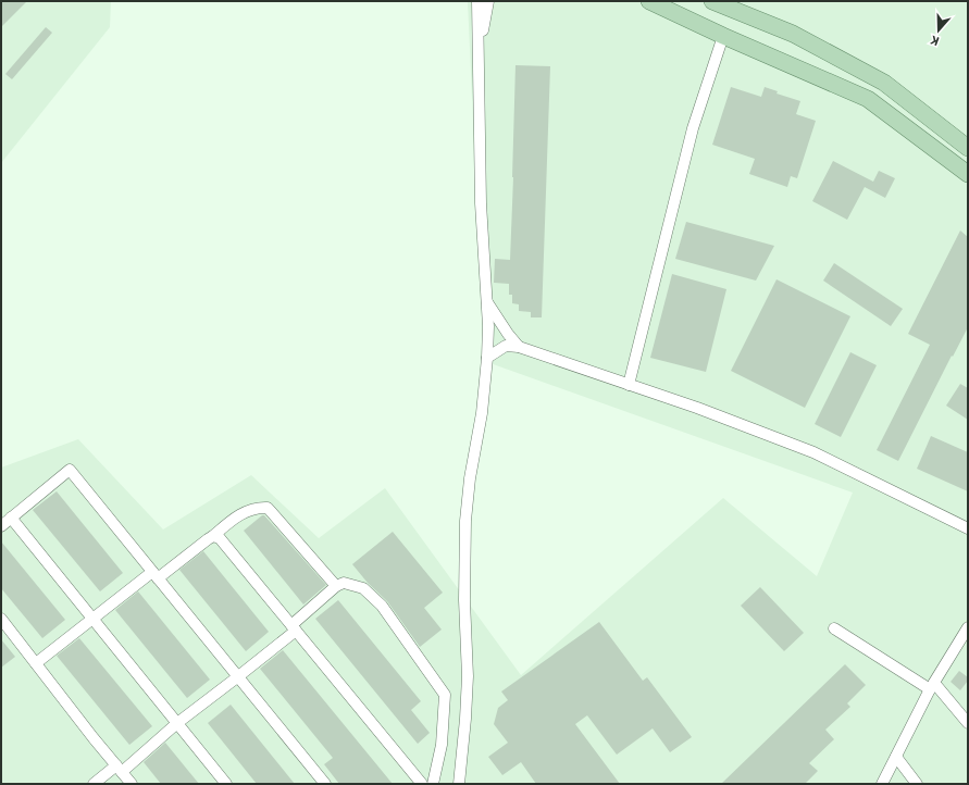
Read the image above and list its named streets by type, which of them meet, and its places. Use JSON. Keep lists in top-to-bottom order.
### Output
{
  "north": "bottom"
}
